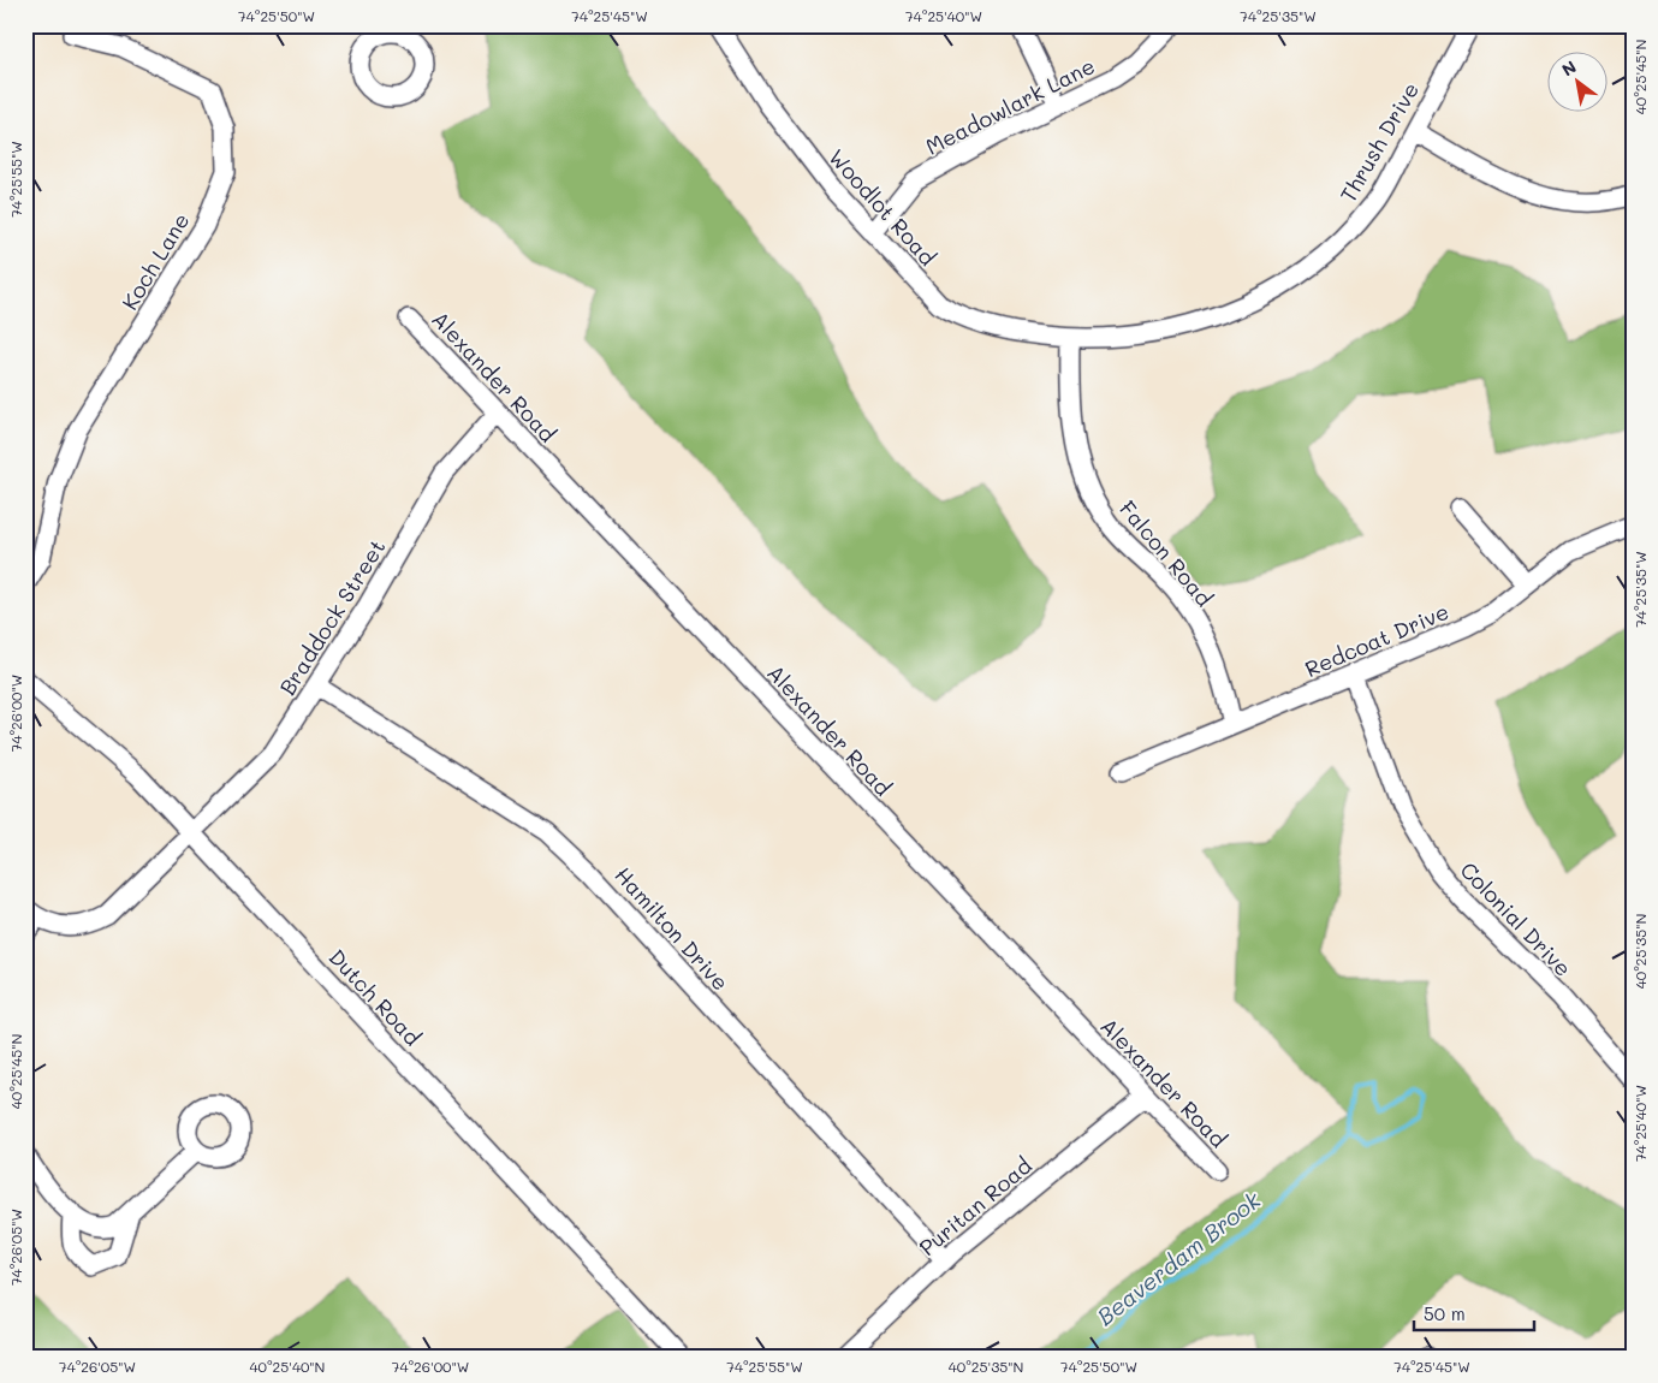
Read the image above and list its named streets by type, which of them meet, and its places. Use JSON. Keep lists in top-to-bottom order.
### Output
{
  "streets": {
    "street": [
      "Meadowlark Lane",
      "Thrush Drive",
      "Woodlot Road",
      "Koch Lane",
      "Alexander Road",
      "Falcon Road",
      "Braddock Street",
      "Redcoat Drive",
      "Colonial Drive",
      "Hamilton Drive",
      "Dutch Road",
      "Puritan Road"
    ]
  },
  "crossings": [
    ["Meadowlark Lane", "Woodlot Road"],
    ["Thrush Drive", "Woodlot Road"],
    ["Thrush Drive", "Falcon Road"],
    ["Woodlot Road", "Falcon Road"],
    ["Alexander Road", "Braddock Street"],
    ["Alexander Road", "Puritan Road"],
    ["Falcon Road", "Redcoat Drive"],
    ["Braddock Street", "Hamilton Drive"],
    ["Braddock Street", "Dutch Road"],
    ["Redcoat Drive", "Colonial Drive"],
    ["Hamilton Drive", "Puritan Road"]
  ],
  "water": ["Beaverdam Brook"],
  "scale_bar": "50 m",
  "north": "top left",
  "coordinates": [
    "74°25'50\"W",
    "74°25'45\"W",
    "74°25'40\"W",
    "74°25'35\"W",
    "40°25'45\"N",
    "74°25'55\"W",
    "74°26'00\"W",
    "40°25'35\"N",
    "74°26'05\"W",
    "40°25'40\"N"
  ]
}
